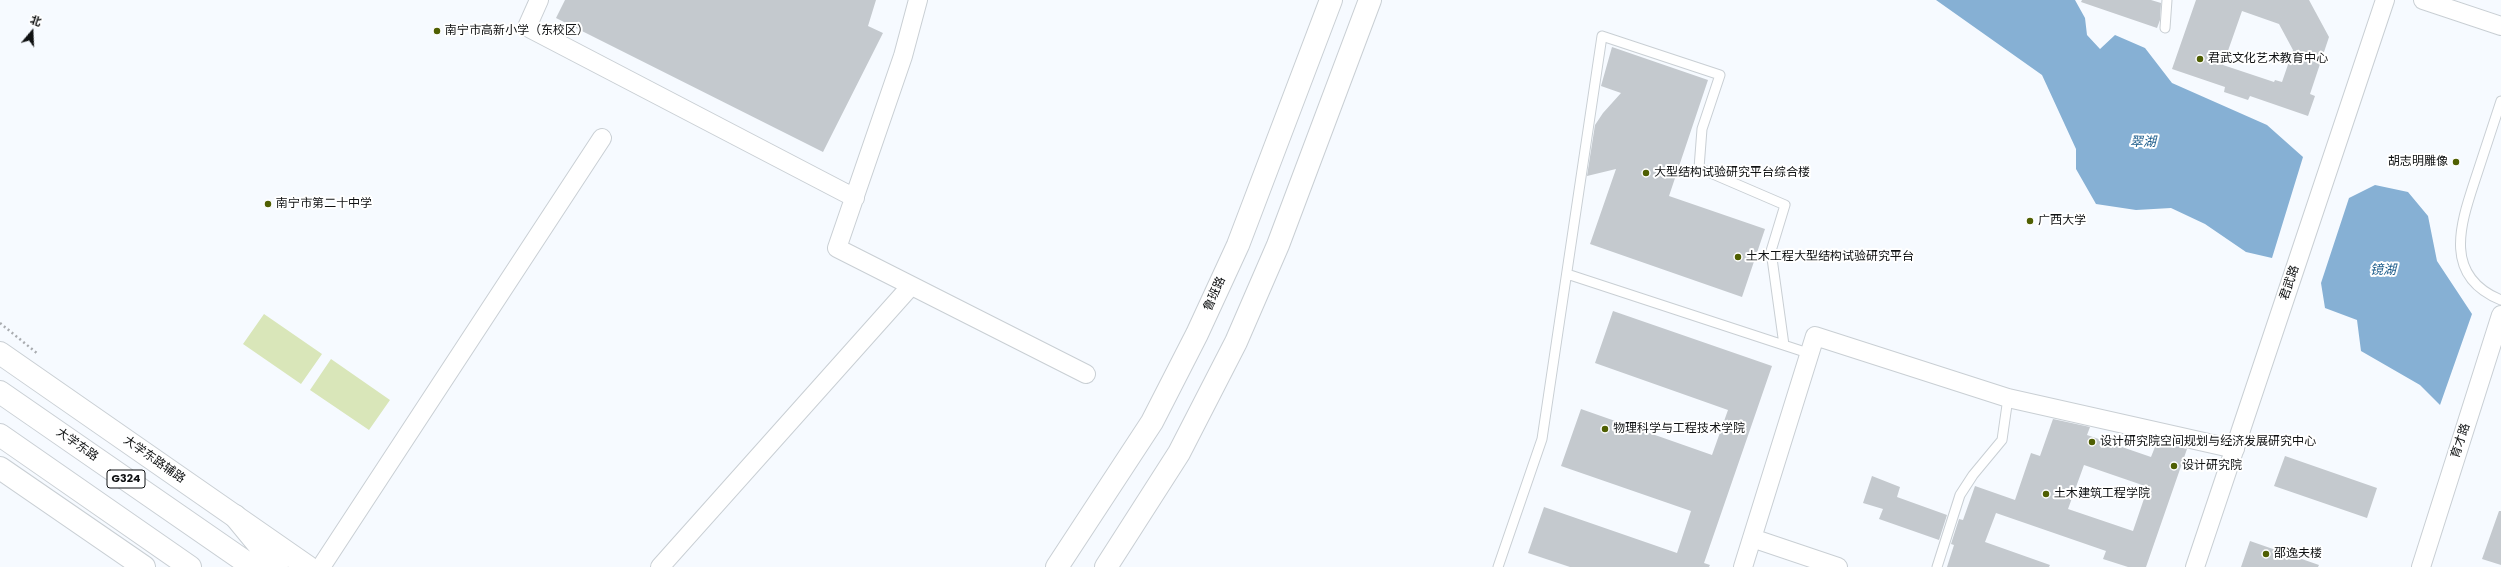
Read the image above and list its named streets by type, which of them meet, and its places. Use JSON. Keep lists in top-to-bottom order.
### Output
{
  "streets": {
    "main road": [
      "鲁班路",
      "大学东路",
      "大学东路辅路",
      "G324"
    ],
    "street": ["君武路", "育才路"]
  },
  "water": ["翠湖", "镜湖"],
  "places": [
    "南宁市高新小学（东校区）",
    "君武文化艺术教育中心",
    "胡志明雕像",
    "大型结构试验研究平台综合楼",
    "南宁市第二十中学",
    "广西大学",
    "土木工程大型结构试验研究平台",
    "物理科学与工程技术学院",
    "设计研究院空间规划与经济发展研究中心",
    "设计研究院",
    "土木建筑工程学院",
    "邵逸夫楼"
  ],
  "north": "top"
}
